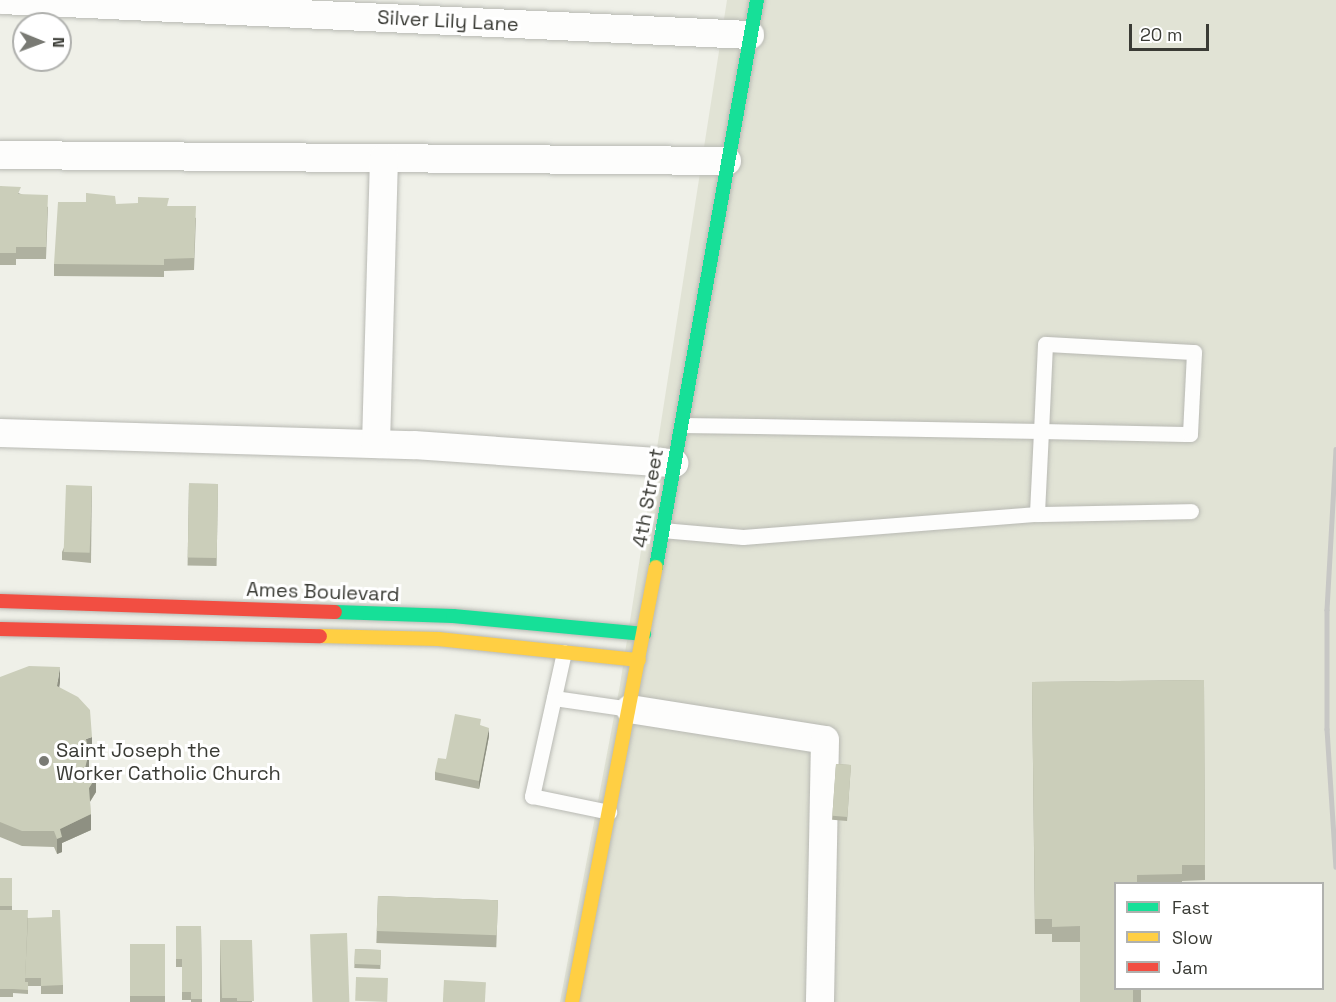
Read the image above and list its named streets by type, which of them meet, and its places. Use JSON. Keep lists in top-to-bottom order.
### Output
{
  "streets": {
    "street": ["Silver Lily Lane", "4th Street", "Ames Boulevard"]
  },
  "crossings": [
    ["Silver Lily Lane", "4th Street"],
    ["4th Street", "Ames Boulevard"]
  ],
  "places": ["Saint Joseph the Worker Catholic Church"],
  "legend": ["Fast", "Slow", "Jam"],
  "scale_bar": "20 m",
  "north": "right"
}
